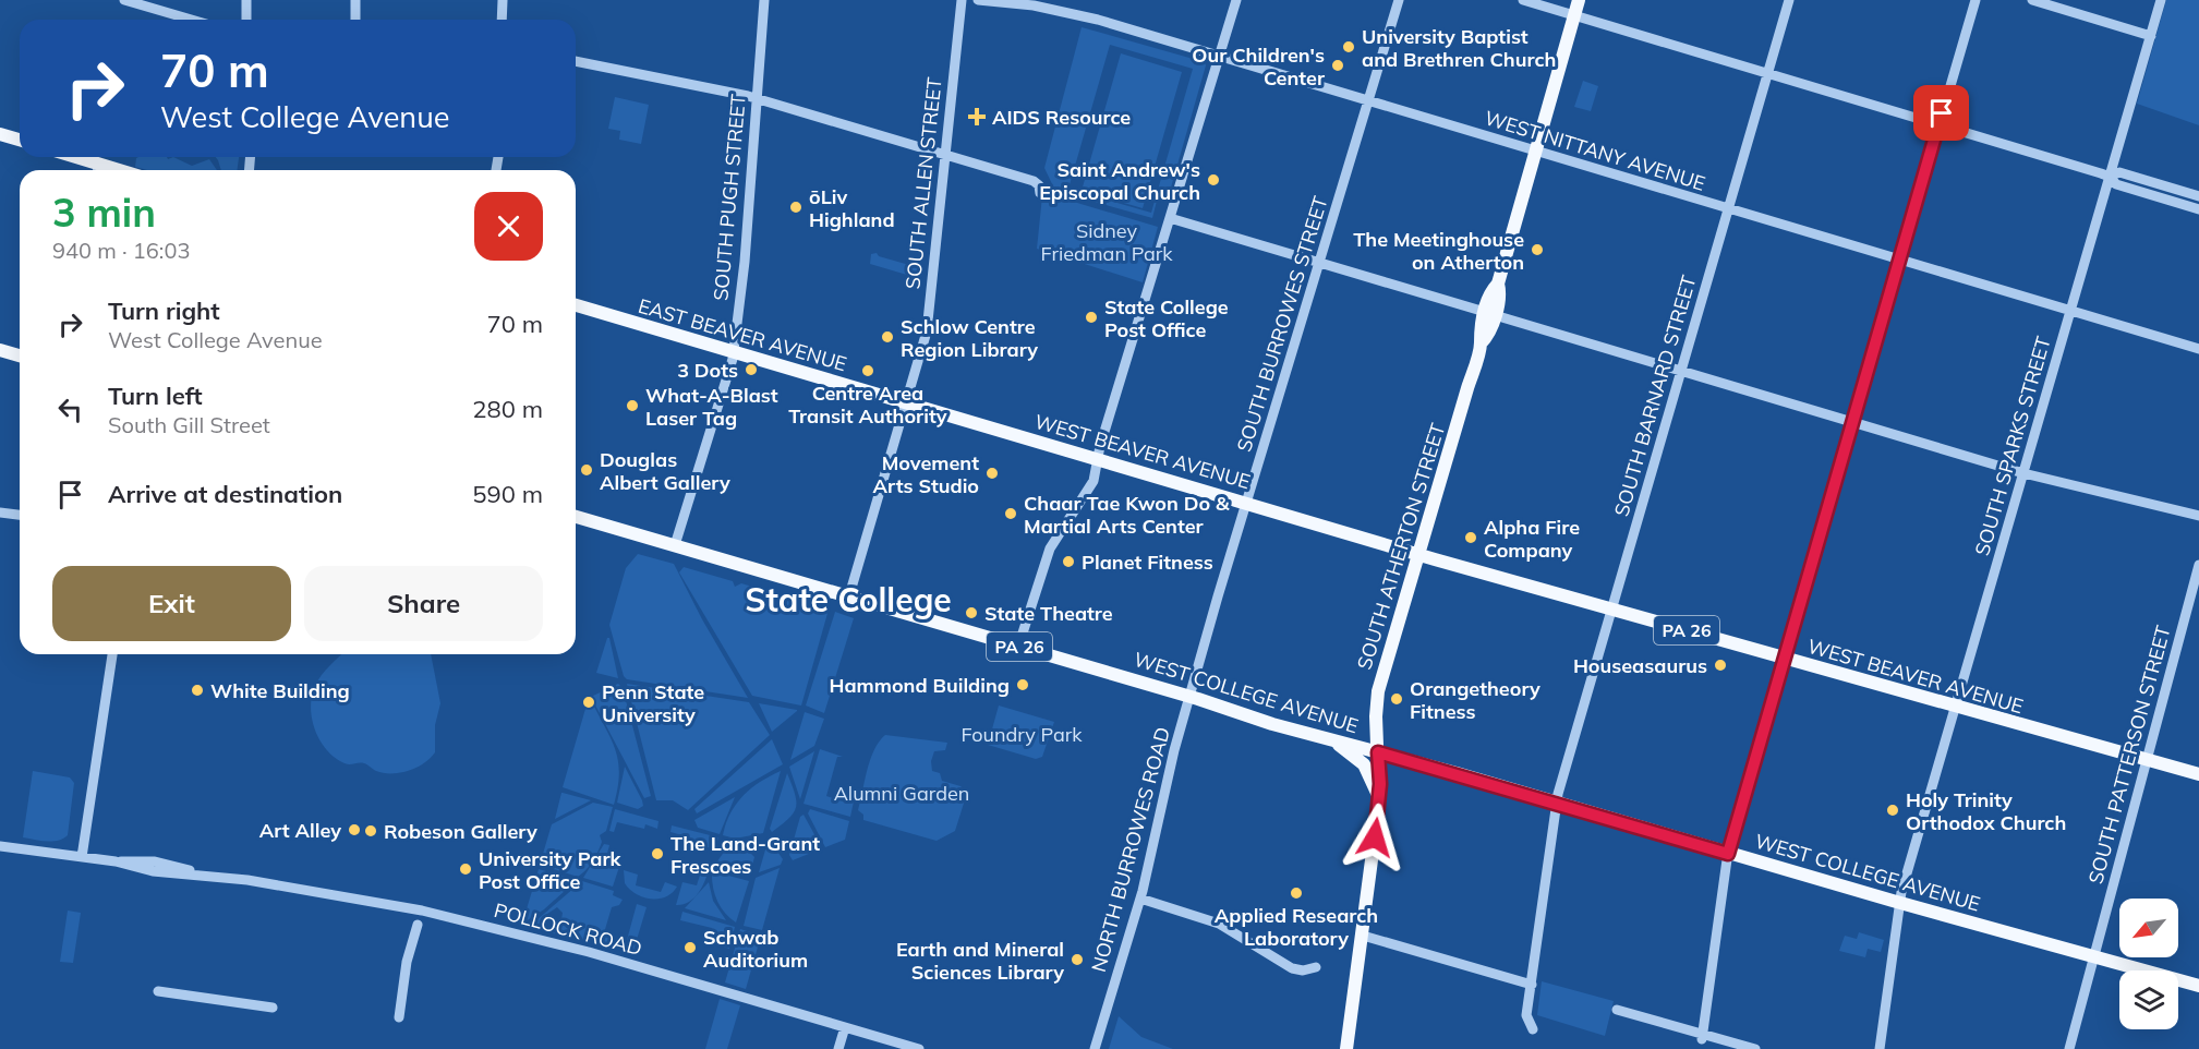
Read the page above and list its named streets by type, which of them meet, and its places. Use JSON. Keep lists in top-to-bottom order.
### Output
{
  "streets": {
    "main road": [
      "EAST BEAVER AVENUE",
      "WEST BEAVER AVENUE",
      "SOUTH ATHERTON STREET",
      "PA 26",
      "WEST COLLEGE AVENUE"
    ],
    "street": [
      "WEST NITTANY AVENUE",
      "SOUTH ALLEN STREET",
      "SOUTH PUGH STREET",
      "SOUTH BURROWES STREET",
      "SOUTH BARNARD STREET",
      "SOUTH SPARKS STREET",
      "SOUTH PATTERSON STREET",
      "NORTH BURROWES ROAD",
      "POLLOCK ROAD"
    ]
  },
  "crossings": [
    ["WEST NITTANY AVENUE", "SOUTH BURROWES STREET"],
    ["WEST NITTANY AVENUE", "SOUTH BARNARD STREET"],
    ["WEST NITTANY AVENUE", "SOUTH SPARKS STREET"],
    ["WEST NITTANY AVENUE", "SOUTH ATHERTON STREET"],
    ["SOUTH ALLEN STREET", "EAST BEAVER AVENUE"],
    ["SOUTH ALLEN STREET", "WEST BEAVER AVENUE"],
    ["SOUTH ALLEN STREET", "PA 26"],
    ["SOUTH ALLEN STREET", "WEST COLLEGE AVENUE"],
    ["SOUTH PUGH STREET", "EAST BEAVER AVENUE"],
    ["SOUTH PUGH STREET", "PA 26"],
    ["SOUTH BURROWES STREET", "WEST BEAVER AVENUE"],
    ["SOUTH BURROWES STREET", "WEST COLLEGE AVENUE"],
    ["SOUTH BURROWES STREET", "NORTH BURROWES ROAD"],
    ["EAST BEAVER AVENUE", "WEST BEAVER AVENUE"],
    ["SOUTH BARNARD STREET", "WEST BEAVER AVENUE"],
    ["SOUTH BARNARD STREET", "WEST COLLEGE AVENUE"],
    ["SOUTH SPARKS STREET", "WEST BEAVER AVENUE"],
    ["SOUTH SPARKS STREET", "WEST COLLEGE AVENUE"],
    ["WEST BEAVER AVENUE", "SOUTH ATHERTON STREET"],
    ["WEST BEAVER AVENUE", "SOUTH PATTERSON STREET"],
    ["SOUTH ATHERTON STREET", "WEST COLLEGE AVENUE"],
    ["PA 26", "WEST COLLEGE AVENUE"],
    ["WEST COLLEGE AVENUE", "SOUTH PATTERSON STREET"],
    ["WEST COLLEGE AVENUE", "NORTH BURROWES ROAD"]
  ],
  "districts": ["State College"],
  "parks": ["Sidney Friedman Park", "Foundry Park", "Alumni Garden"],
  "places": {
    "other": [
      "University Baptist and Brethren Church",
      "Our Children's Center",
      "Saint Andrew's Episcopal Church",
      "ōLiv Highland",
      "The Meetinghouse on Atherton",
      "State College Post Office",
      "Schlow Centre Region Library",
      "3 Dots",
      "Centre Area Transit Authority",
      "What-A-Blast Laser Tag",
      "Douglas Albert Gallery",
      "Movement Arts Studio",
      "Chaar Tae Kwon Do & Martial Arts Center",
      "Alpha Fire Company",
      "Planet Fitness",
      "State Theatre",
      "Houseasaurus",
      "Hammond Building",
      "White Building",
      "Orangetheory Fitness",
      "Penn State University",
      "Holy Trinity Orthodox Church",
      "Art Alley",
      "Robeson Gallery",
      "The Land-Grant Frescoes",
      "University Park Post Office",
      "Applied Research Laboratory",
      "Schwab Auditorium",
      "Earth and Mineral Sciences Library"
    ],
    "health": ["AIDS Resource"]
  },
  "north": "bottom left",
  "page": {
    "turn": ["70 m", "West College Avenue"],
    "heading": ["3 min", "940 m · 16:03"],
    "list": [
      {
        "name": "Turn right",
        "note": "West College Avenue",
        "value": "70 m"
      },
      {
        "name": "Turn left",
        "note": "South Gill Street",
        "value": "280 m"
      },
      {
        "name": "Arrive at destination",
        "value": "590 m"
      }
    ],
    "buttons": ["Exit", "Share"]
  }
}
